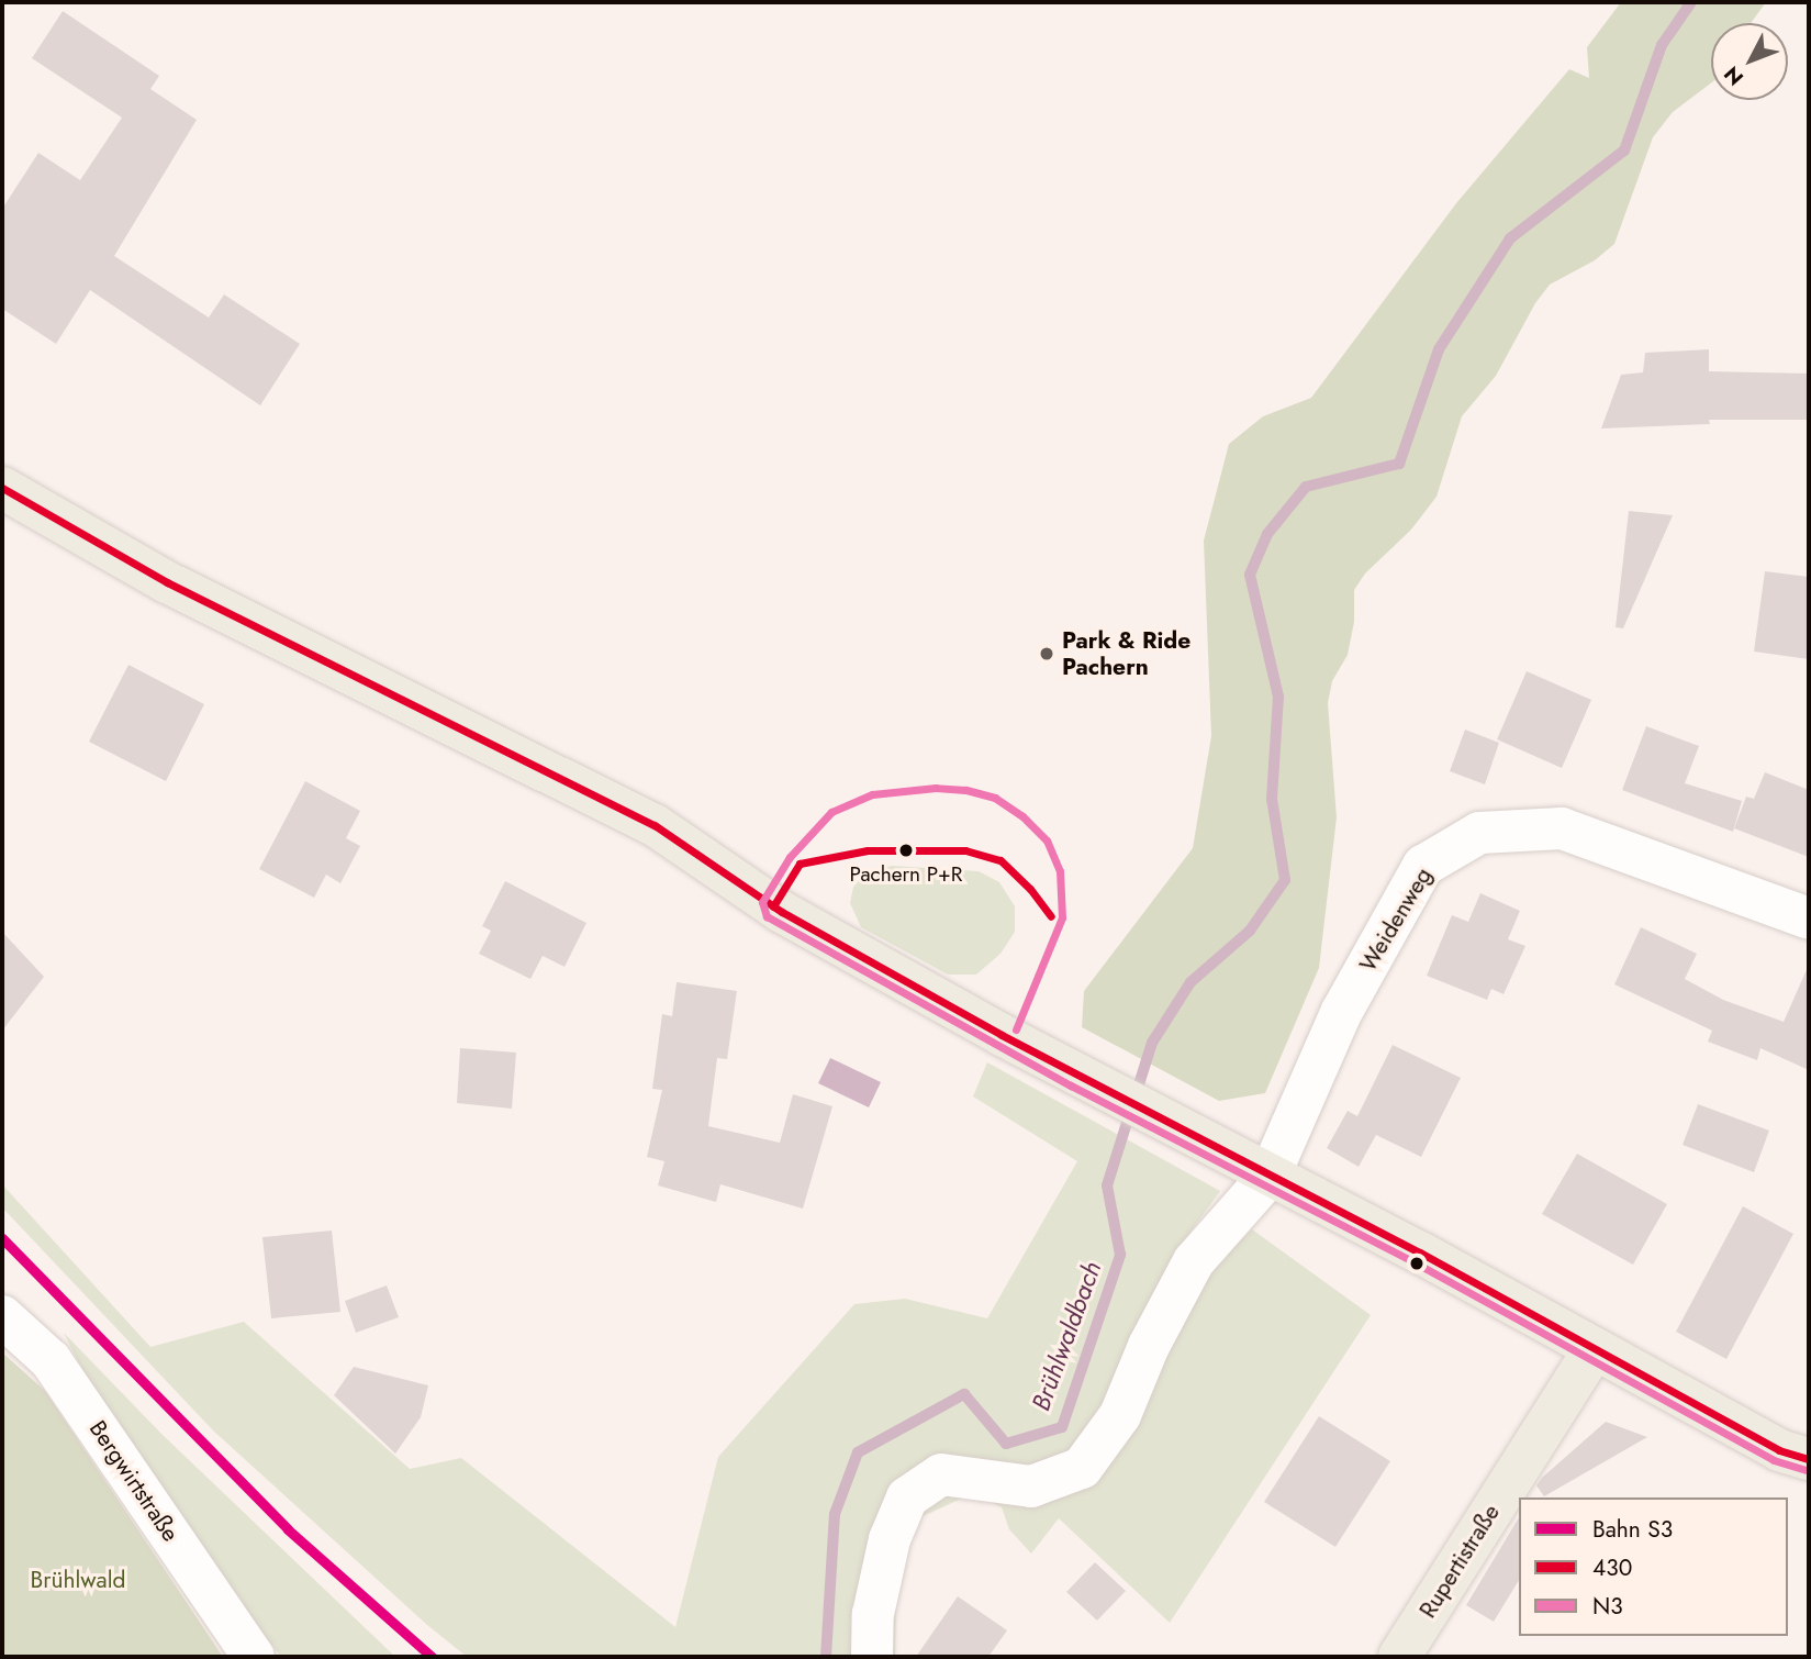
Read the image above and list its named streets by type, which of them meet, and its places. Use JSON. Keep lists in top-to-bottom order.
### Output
{
  "streets": {
    "main road": ["Rupertistraße"],
    "street": ["Weidenweg", "Bergwirtstraße"]
  },
  "water": ["Brühlwaldbach"],
  "parks": ["Brühlwald"],
  "places": ["Park & Ride Pachern", "Pachern P+R"],
  "lines": ["transit line 430", "transit line N3", "rail line S3"],
  "legend": ["Bahn S3", "430", "N3"],
  "north": "bottom left"
}
